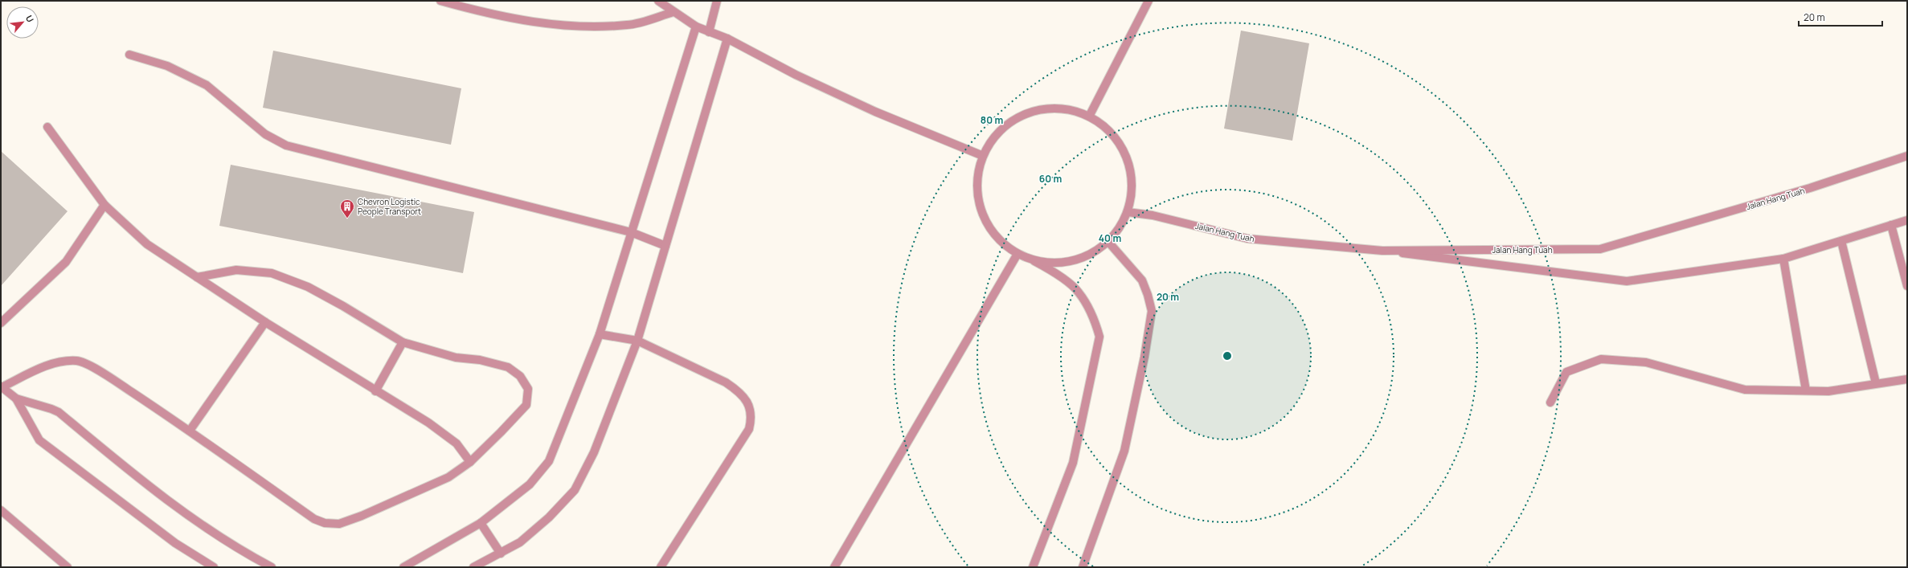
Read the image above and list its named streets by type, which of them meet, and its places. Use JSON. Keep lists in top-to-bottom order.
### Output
{
  "streets": {
    "street": ["Jalan Hang Tuah"]
  },
  "places": {
    "building": ["Chevron Logistic People Transport"]
  },
  "scale_bar": "20 m",
  "north": "top right",
  "rings": [
    "80 m",
    "60 m",
    "40 m",
    "20 m"
  ]
}
